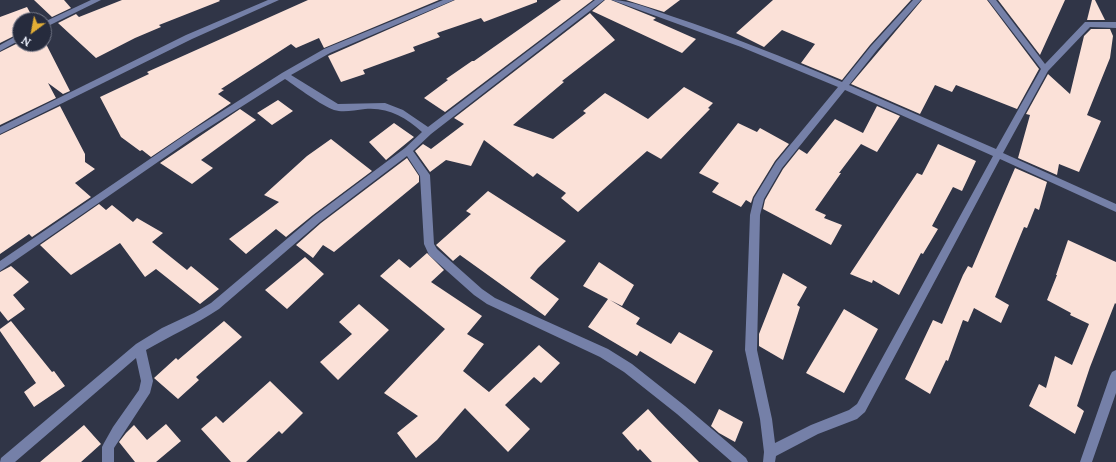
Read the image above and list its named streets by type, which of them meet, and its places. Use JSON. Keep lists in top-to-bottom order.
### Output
{
  "north": "bottom left"
}
